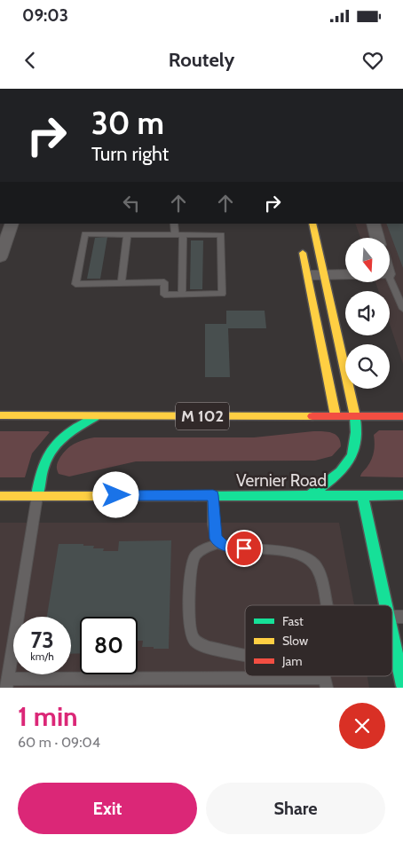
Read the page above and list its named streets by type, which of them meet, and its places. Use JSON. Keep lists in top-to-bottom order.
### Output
{
  "streets": {
    "main road": ["M 102", "Vernier Road"]
  },
  "legend": ["Fast", "Slow", "Jam"],
  "north": "bottom",
  "page": {
    "status": "09:03",
    "header": "Routely",
    "turn": ["30 m", "Turn right"],
    "speed": "73 km/h",
    "limit": "80",
    "heading": ["1 min", "60 m · 09:04"],
    "buttons": ["Exit", "Share"]
  }
}
